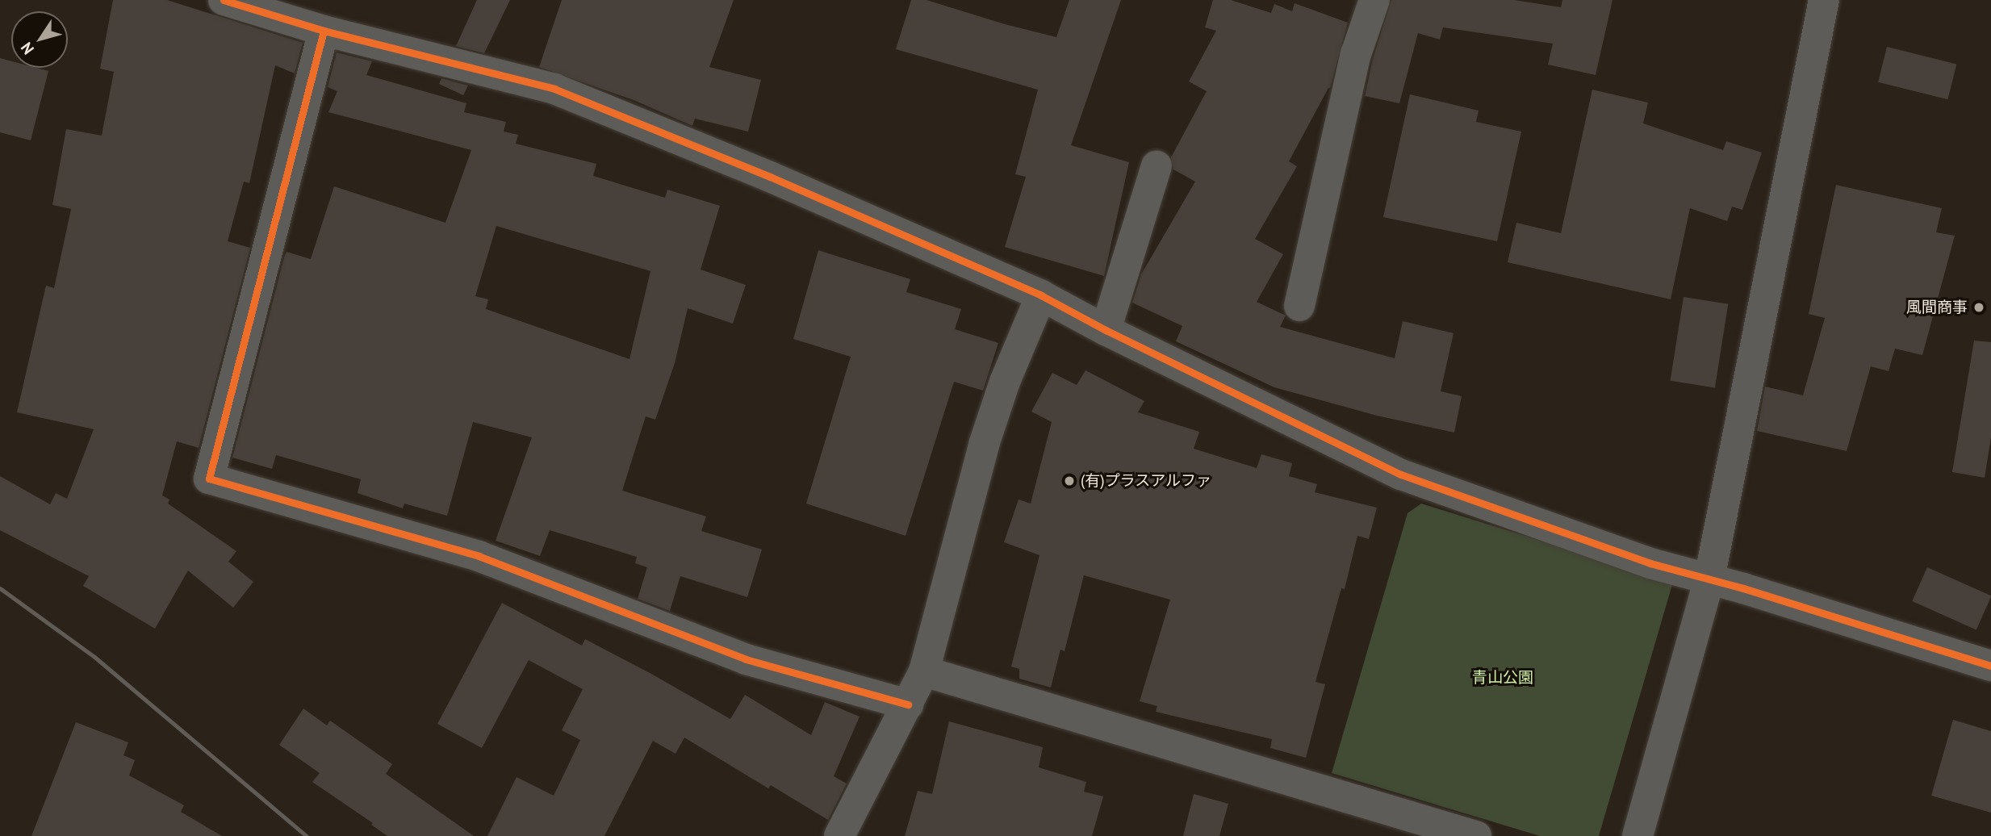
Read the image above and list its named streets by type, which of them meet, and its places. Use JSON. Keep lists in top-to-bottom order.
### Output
{
  "parks": ["青山公園"],
  "places": ["風間商事", "(有)プラスアルファ"],
  "north": "bottom left"
}
